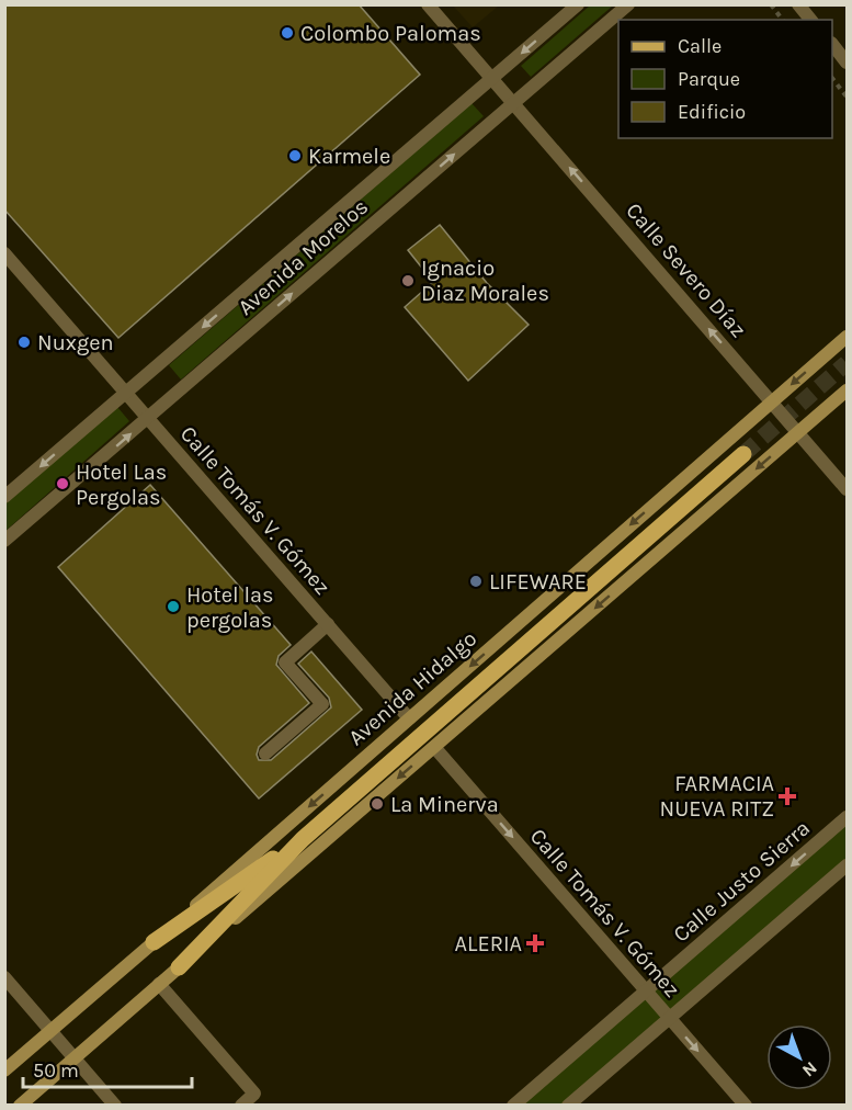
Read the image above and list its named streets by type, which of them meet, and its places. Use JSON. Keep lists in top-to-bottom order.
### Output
{
  "streets": {
    "main road": ["Avenida Hidalgo"],
    "street": [
      "Avenida Morelos",
      "Calle Severo Díaz",
      "Calle Tomás V. Gómez",
      "Calle Justo Sierra"
    ]
  },
  "crossings": [
    ["Avenida Morelos", "Calle Severo Díaz"],
    ["Avenida Morelos", "Calle Tomás V. Gómez"],
    ["Calle Severo Díaz", "Avenida Hidalgo"],
    ["Calle Tomás V. Gómez", "Avenida Hidalgo"],
    ["Calle Tomás V. Gómez", "Calle Justo Sierra"]
  ],
  "one_way": ["Calle Severo Díaz", "Calle Tomás V. Gómez"],
  "places": {
    "other": [
      "Colombo Palomas",
      "Karmele",
      "Ignacio Diaz Morales",
      "Nuxgen",
      "Hotel Las Pergolas",
      "LIFEWARE",
      "Hotel las pergolas",
      "La Minerva"
    ],
    "health": ["FARMACIA NUEVA RITZ", "ALERIA"]
  },
  "legend": ["Calle", "Parque", "Edificio"],
  "scale_bar": "50 m",
  "north": "bottom right"
}
